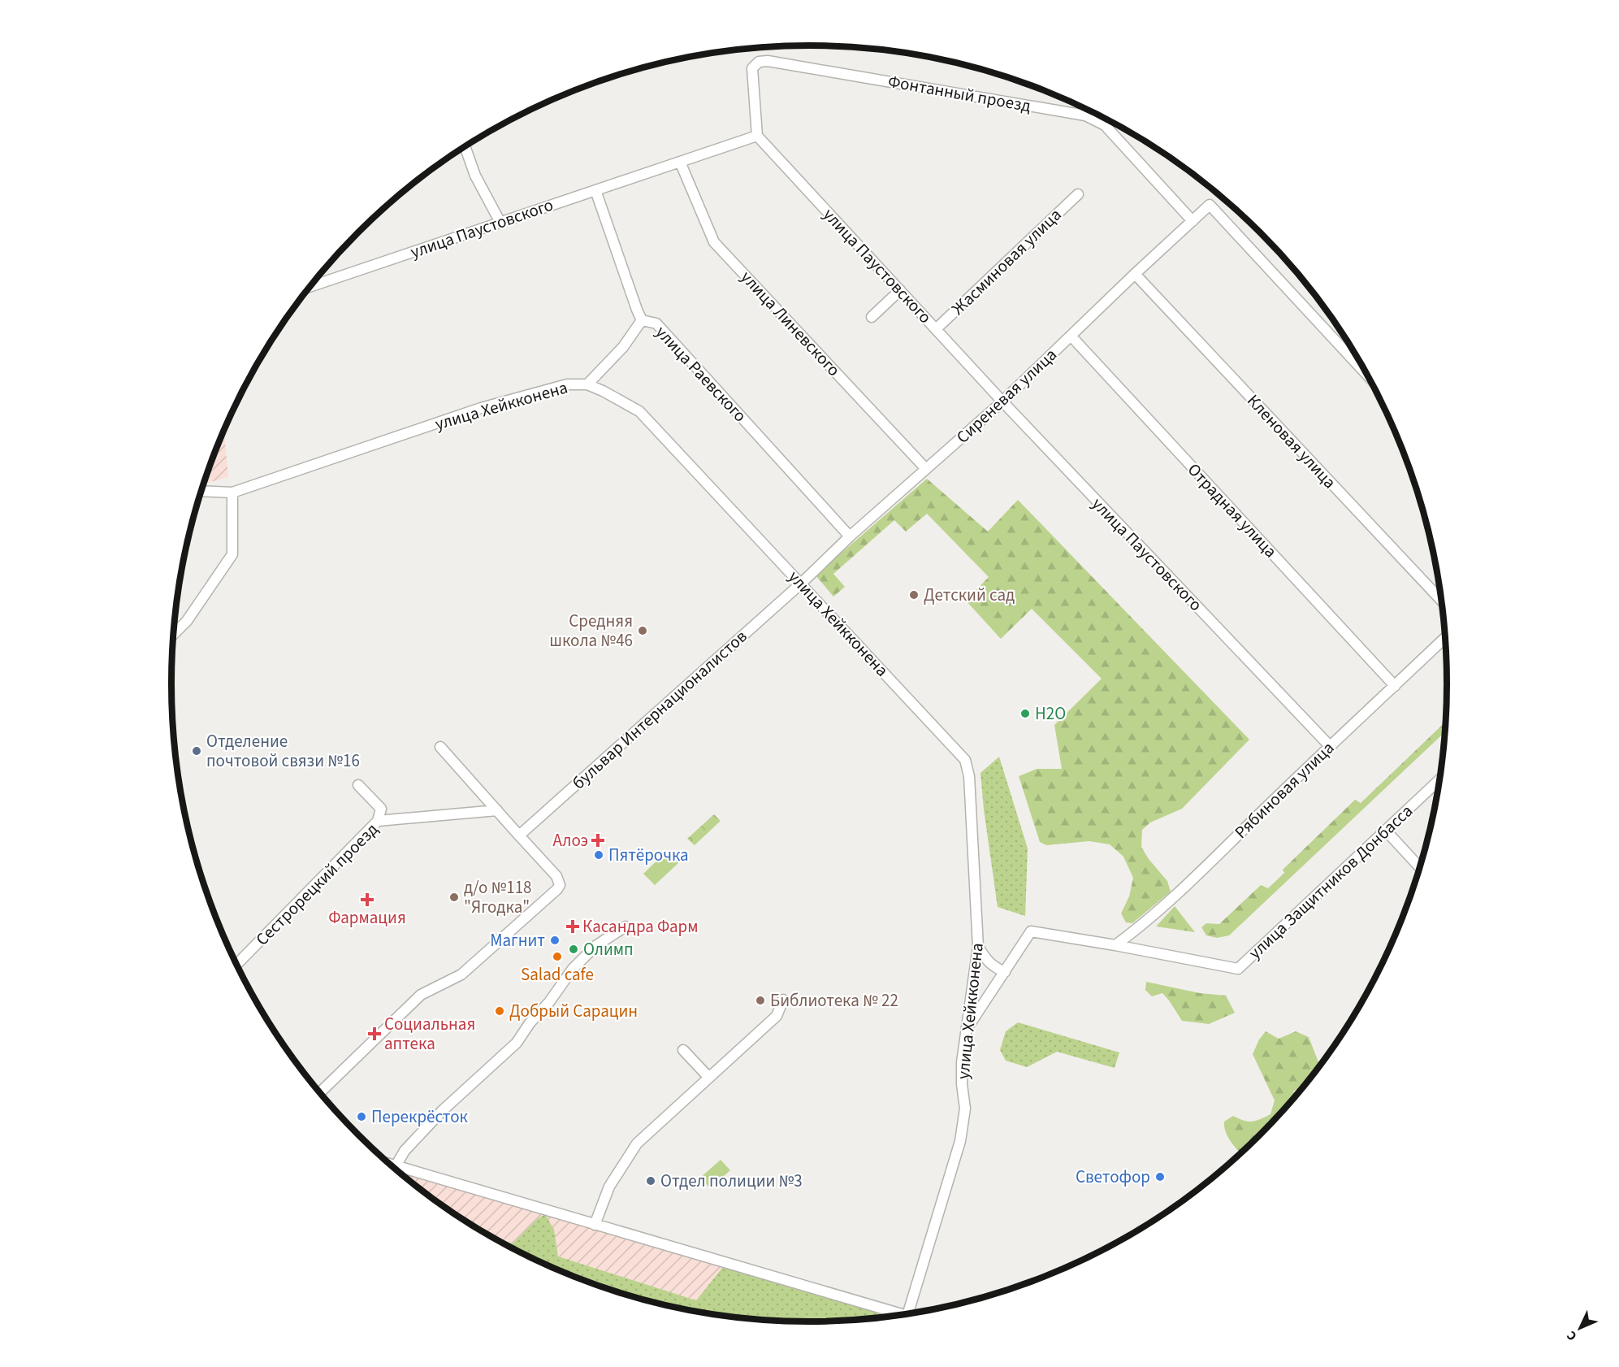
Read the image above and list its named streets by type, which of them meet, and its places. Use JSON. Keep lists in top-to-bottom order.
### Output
{
  "streets": {
    "street": [
      "Фонтанный проезд",
      "улица Паустовского",
      "Жасминовая улица",
      "улица Линевского",
      "улица Раевского",
      "Сиреневая улица",
      "улица Хейкконена",
      "Кленовая улица",
      "Отрадная улица",
      "бульвар Интернационалистов",
      "Рябиновая улица",
      "улица Защитников Донбасса",
      "Сестрорецкий проезд"
    ]
  },
  "crossings": [
    ["Фонтанный проезд", "улица Паустовского"],
    ["Фонтанный проезд", "Сиреневая улица"],
    ["улица Паустовского", "Жасминовая улица"],
    ["улица Паустовского", "улица Линевского"],
    ["улица Паустовского", "улица Раевского"],
    ["улица Паустовского", "Сиреневая улица"],
    ["улица Паустовского", "Рябиновая улица"],
    ["улица Линевского", "Сиреневая улица"],
    ["улица Раевского", "Сиреневая улица"],
    ["Сиреневая улица", "улица Хейкконена"],
    ["Сиреневая улица", "Кленовая улица"],
    ["Сиреневая улица", "Отрадная улица"],
    ["Сиреневая улица", "бульвар Интернационалистов"],
    ["улица Хейкконена", "бульвар Интернационалистов"],
    ["улица Хейкконена", "улица Защитников Донбасса"],
    ["Отрадная улица", "Рябиновая улица"],
    ["Рябиновая улица", "улица Защитников Донбасса"]
  ],
  "places": {
    "other": [
      "Детский сад",
      "Средняя школа №46",
      "H2O",
      "Отделение почтовой связи №16",
      "Пятёрочка",
      "д/о №118 \"Ягодка\"",
      "Магнит",
      "Олимп",
      "Salad cafe",
      "Библиотека № 22",
      "Добрый Сарацин",
      "Перекрёсток",
      "Светофор",
      "Отдел полиции №3"
    ],
    "health": [
      "Алоэ",
      "Фармация",
      "Касандра Фарм",
      "Социальная аптека"
    ]
  },
  "north": "bottom left"
}
